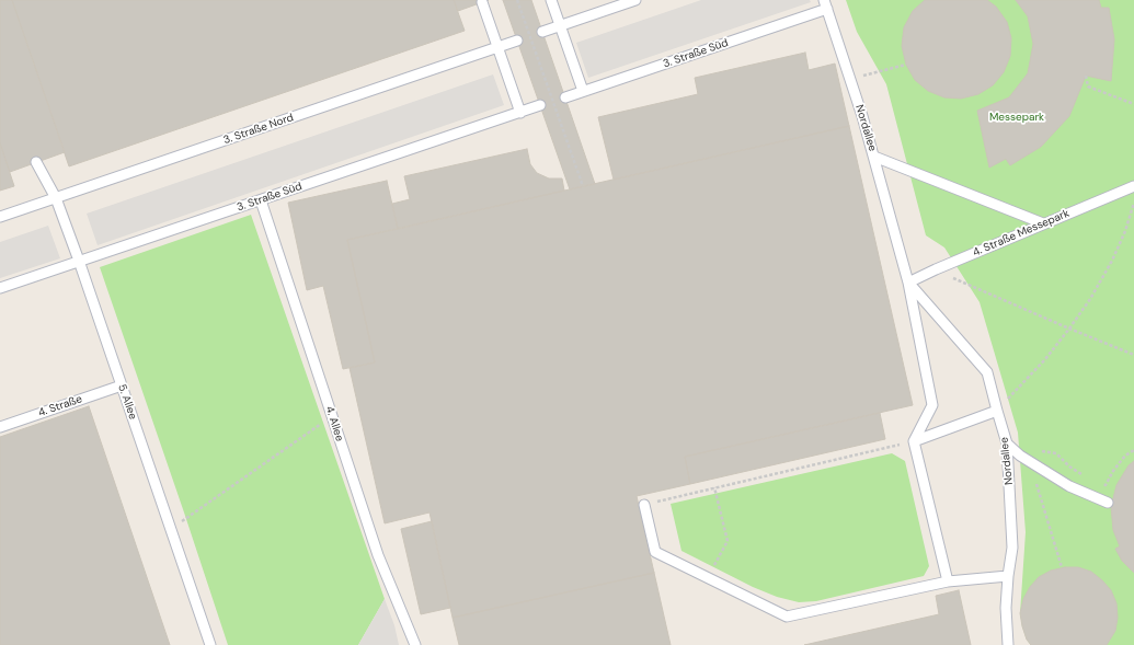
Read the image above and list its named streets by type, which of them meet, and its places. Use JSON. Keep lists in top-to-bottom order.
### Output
{
  "streets": {
    "lane": [
      "3. Straße Süd",
      "Nordallee",
      "3. Straße Nord",
      "4. Straße Messepark",
      "5. Allee",
      "4. Straße",
      "4. Allee"
    ]
  },
  "crossings": [
    ["3. Straße Süd", "Nordallee"],
    ["3. Straße Süd", "5. Allee"],
    ["3. Straße Süd", "4. Allee"],
    ["Nordallee", "4. Straße Messepark"],
    ["3. Straße Nord", "5. Allee"],
    ["5. Allee", "4. Straße"]
  ],
  "parks": ["Messepark"]
}
